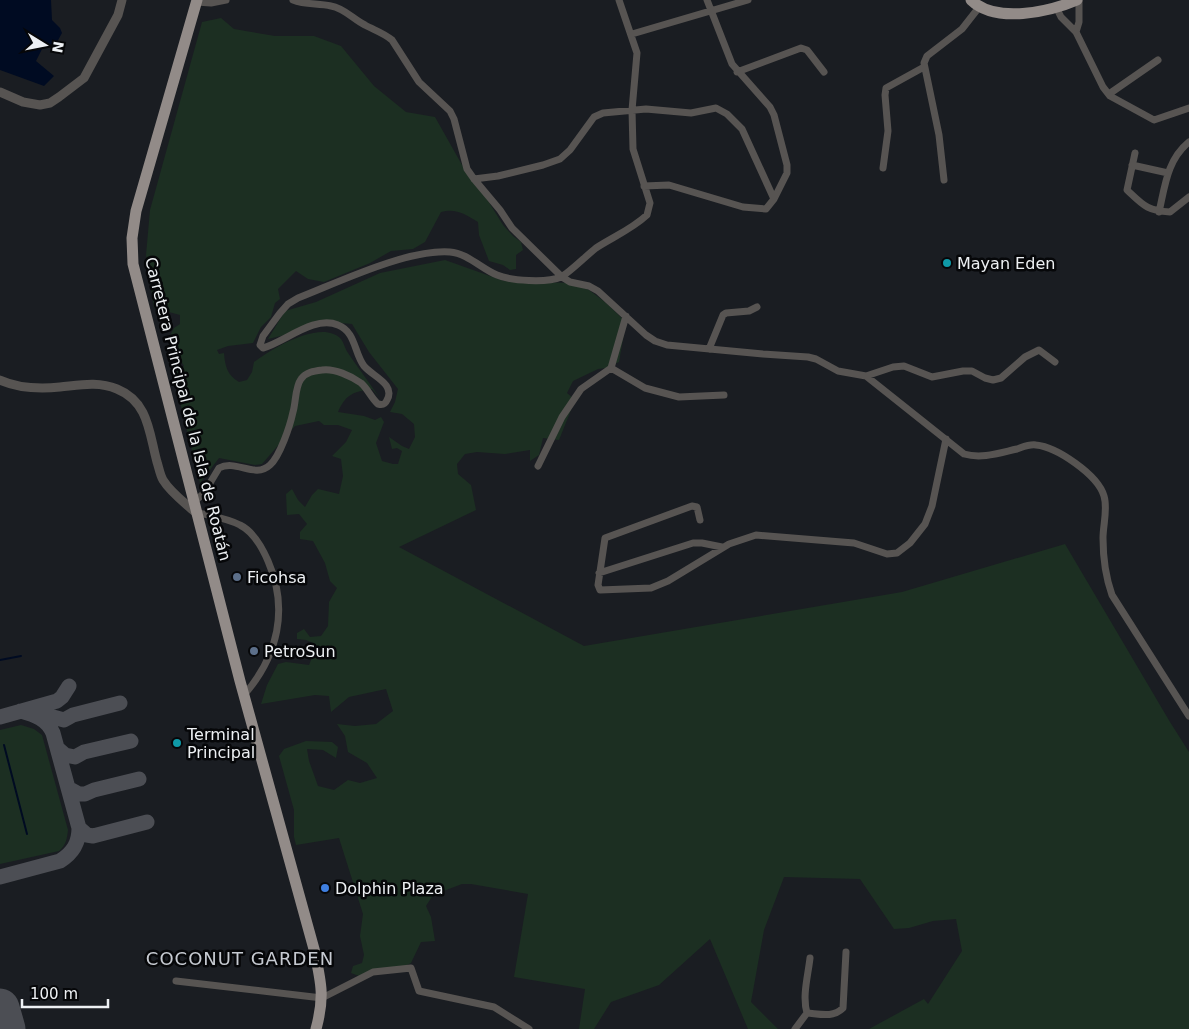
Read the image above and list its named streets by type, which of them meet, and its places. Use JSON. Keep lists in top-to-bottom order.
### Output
{
  "streets": {
    "main road": ["Carretera Principal de la Isla de Roatán"]
  },
  "districts": ["COCONUT GARDEN"],
  "places": [
    "Mayan Eden",
    "Ficohsa",
    "PetroSun",
    "Terminal Principal",
    "Dolphin Plaza"
  ],
  "scale_bar": "100 m",
  "north": "right"
}
